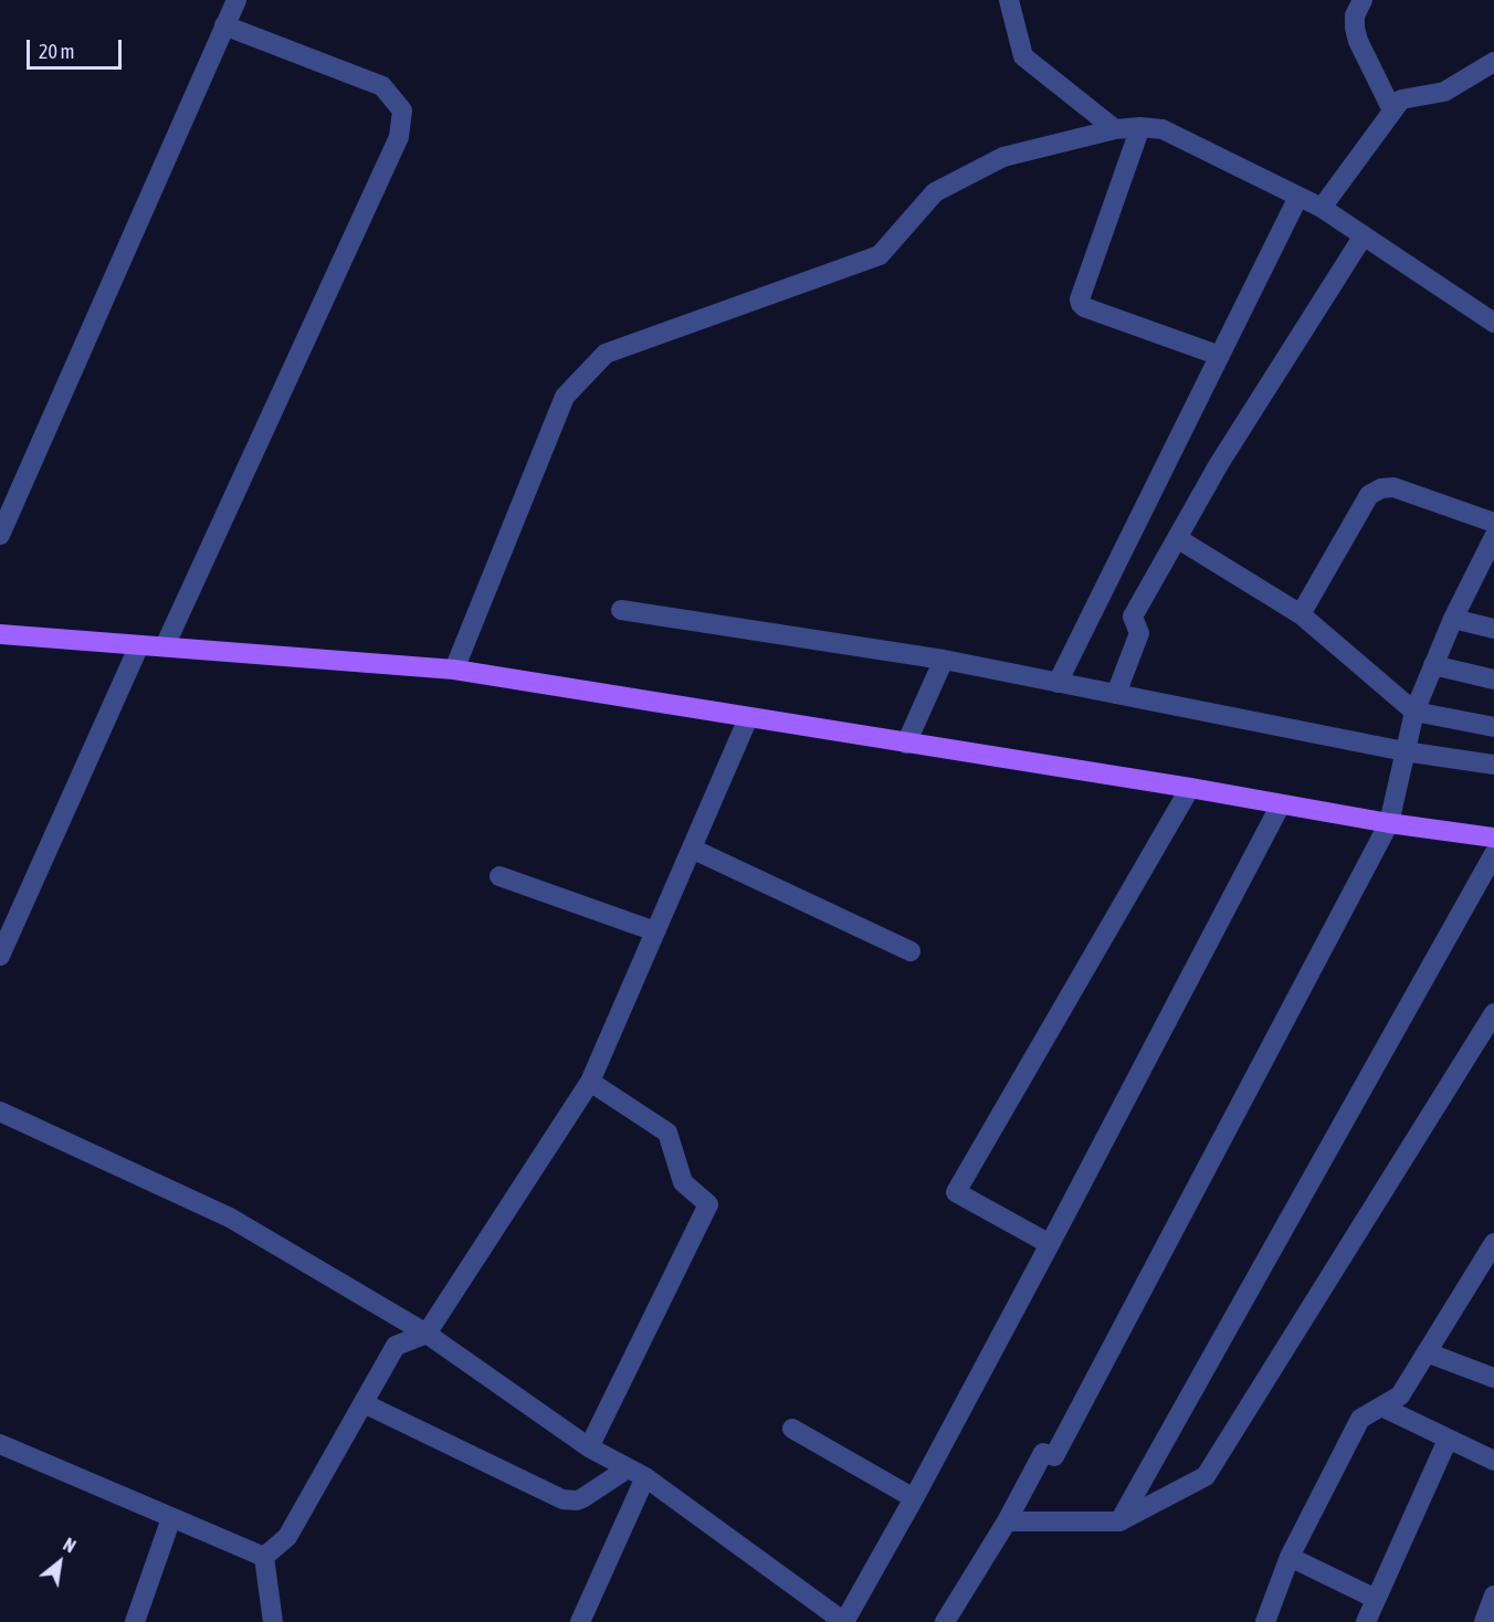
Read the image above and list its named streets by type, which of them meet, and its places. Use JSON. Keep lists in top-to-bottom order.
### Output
{
  "scale_bar": "20 m",
  "north": "top right"
}
